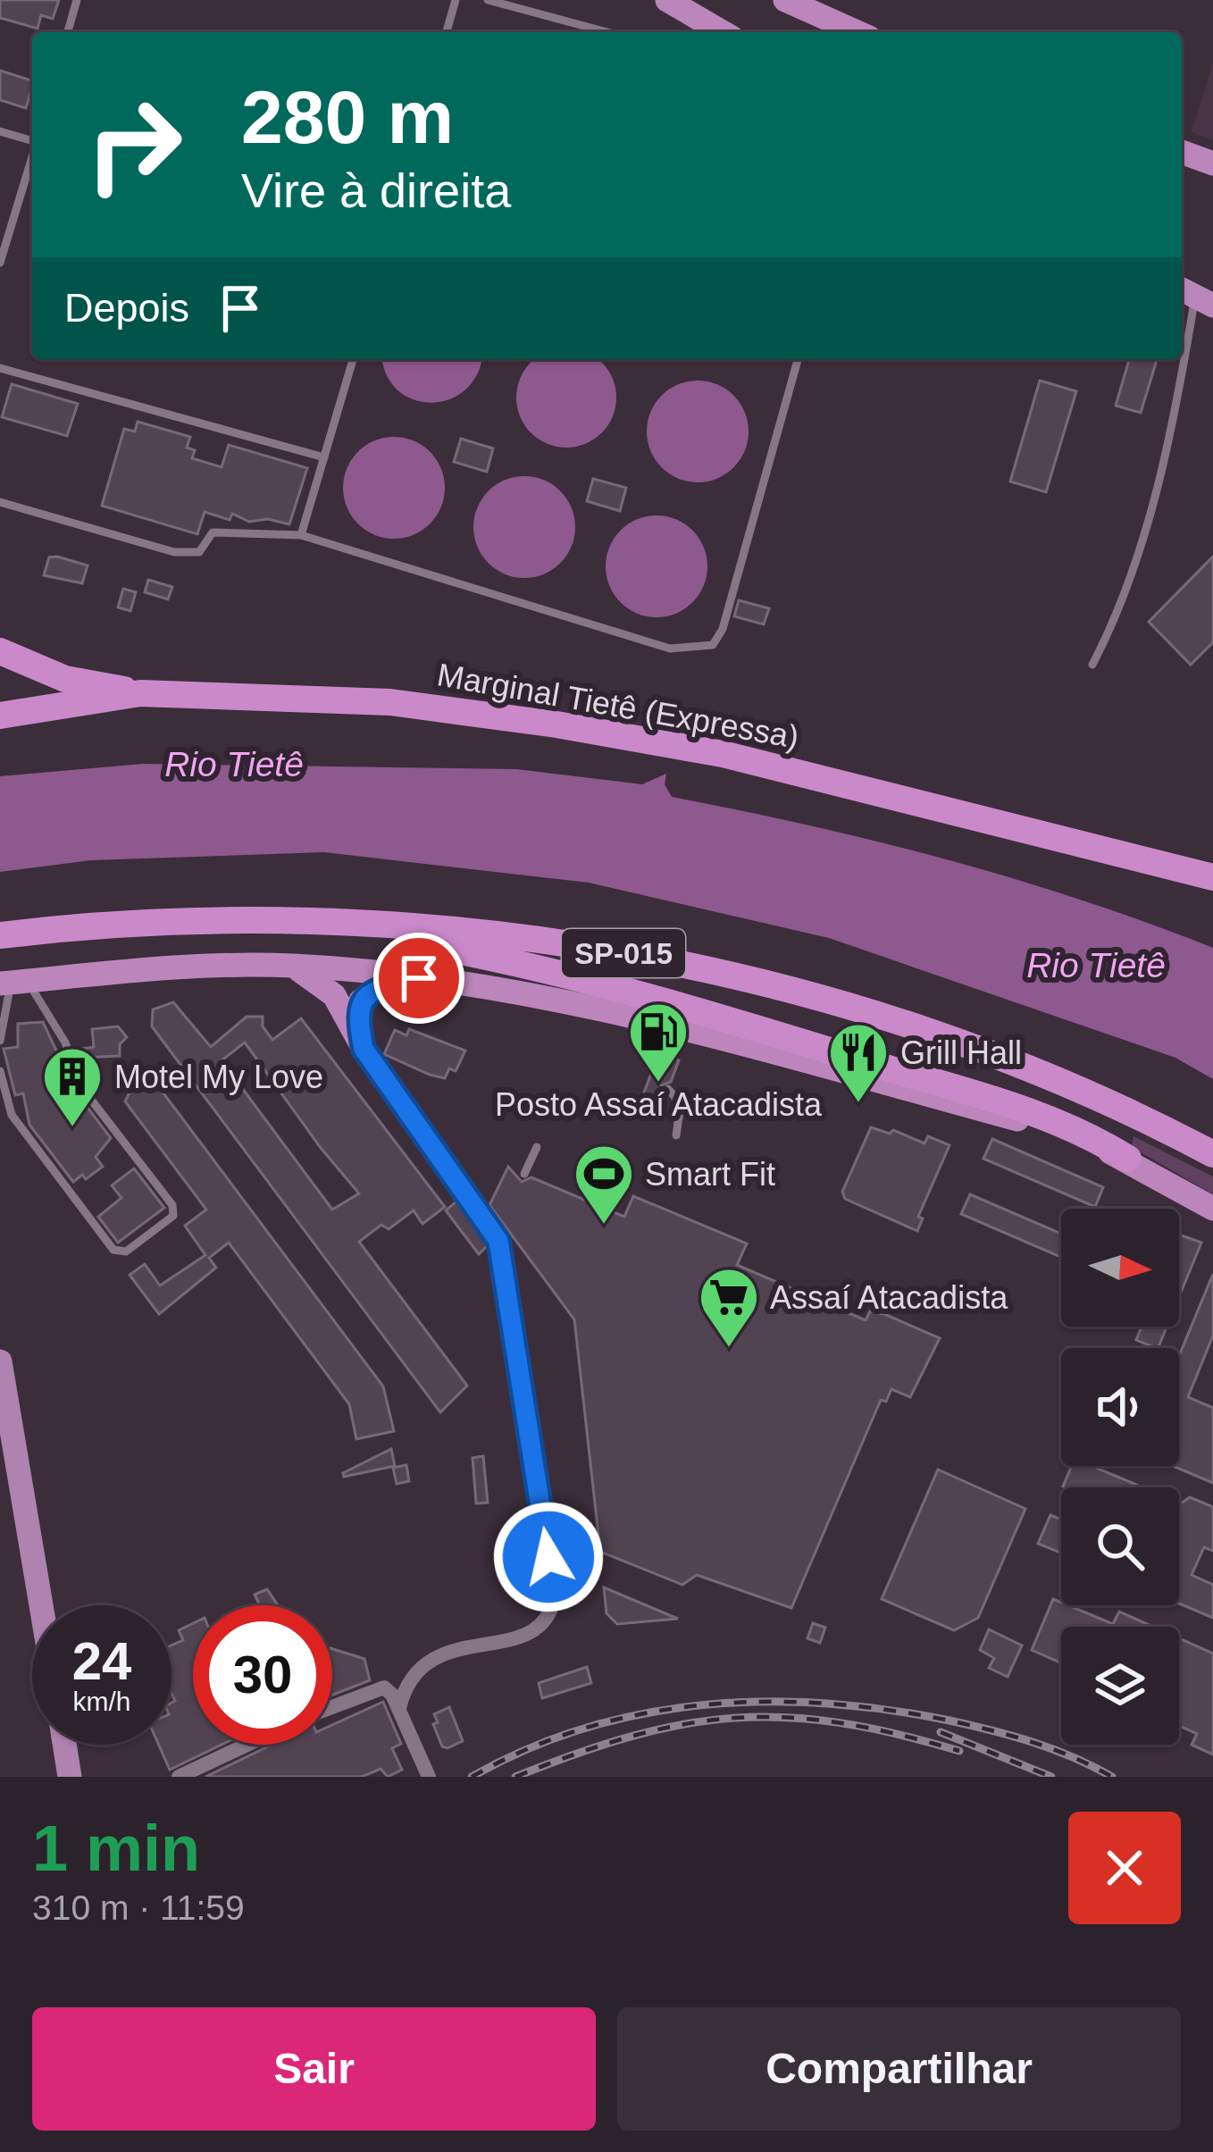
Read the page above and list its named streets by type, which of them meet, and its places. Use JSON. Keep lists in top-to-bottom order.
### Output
{
  "streets": {
    "highway": ["Marginal Tietê (Expressa)", "SP-015"]
  },
  "water": ["Rio Tietê"],
  "places": {
    "fuel station": ["Posto Assaí Atacadista"],
    "restaurant": ["Grill Hall"],
    "building": ["Motel My Love"],
    "sports": ["Smart Fit"],
    "supermarket": ["Assaí Atacadista"]
  },
  "north": "right",
  "page": {
    "turn": ["280 m", "Vire à direita"],
    "then": "Depois",
    "speed": "24 km/h",
    "limit": "30",
    "heading": ["1 min", "310 m · 11:59"],
    "buttons": ["Sair", "Compartilhar"]
  }
}
